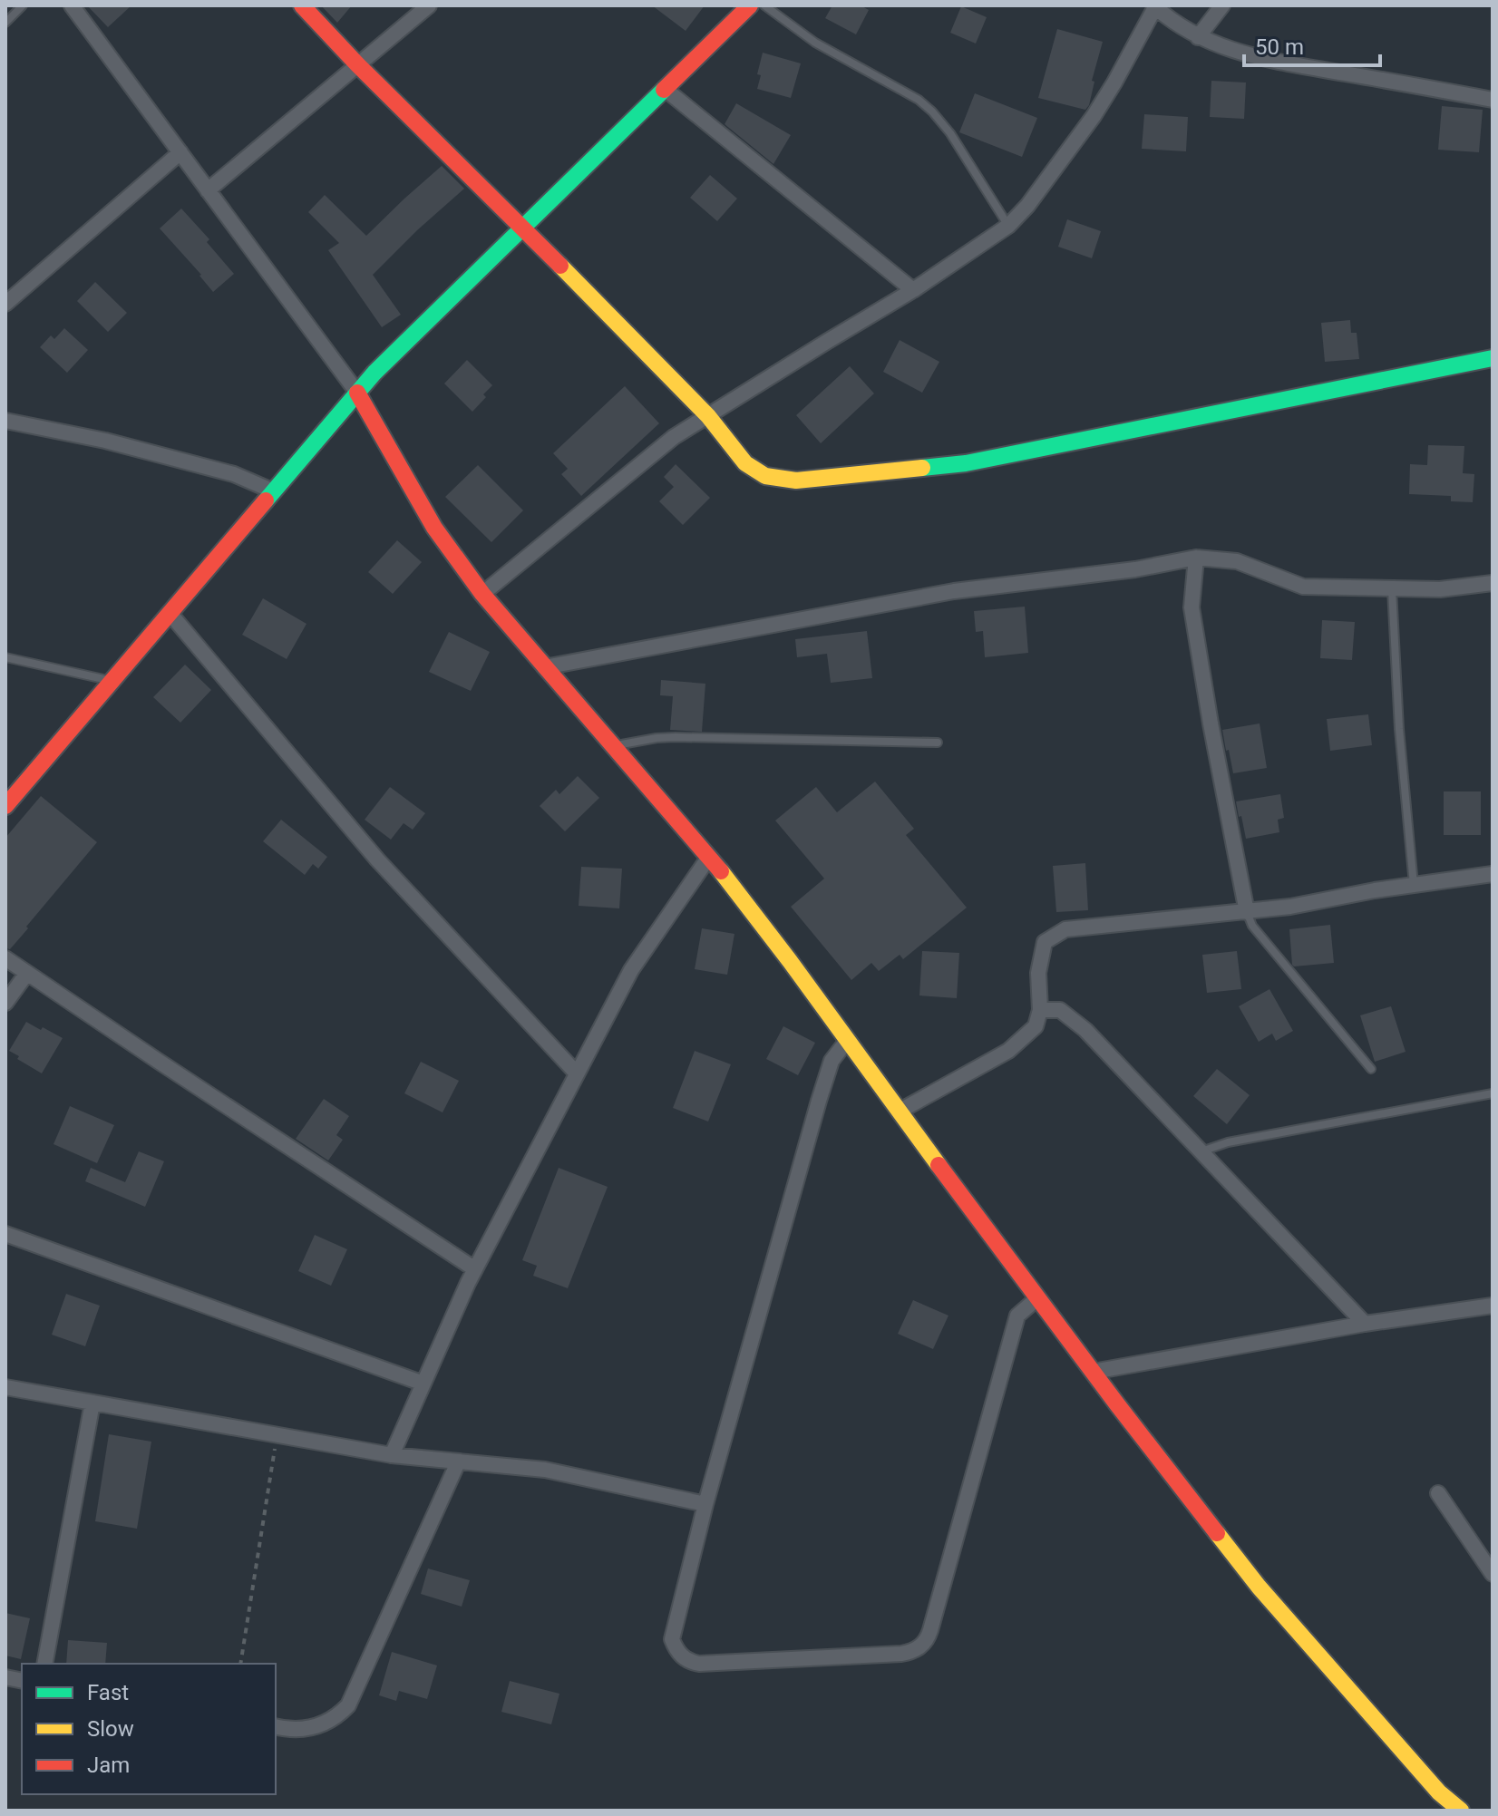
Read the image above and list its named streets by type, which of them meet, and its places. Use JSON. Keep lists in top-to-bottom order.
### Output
{
  "legend": ["Fast", "Slow", "Jam"],
  "scale_bar": "50 m"
}
